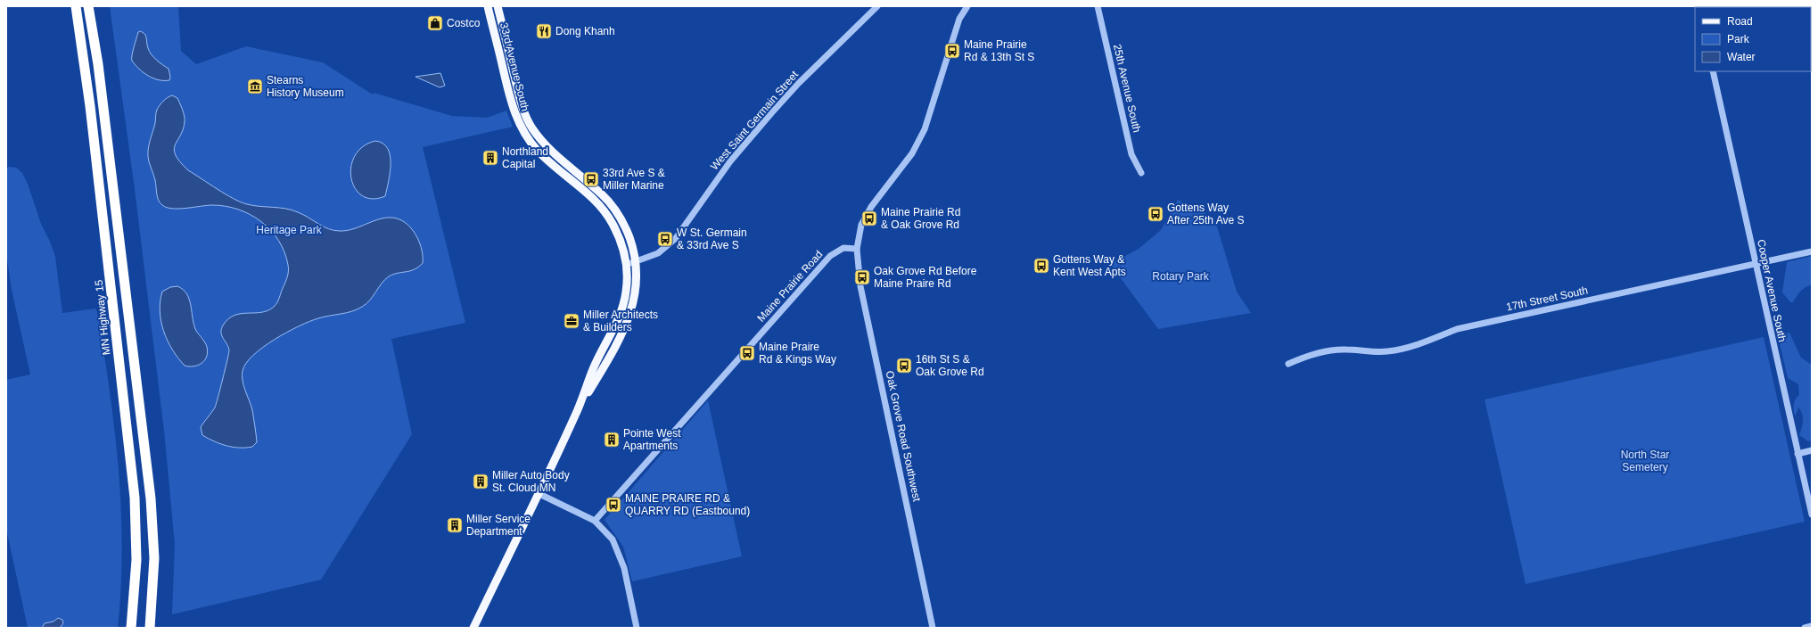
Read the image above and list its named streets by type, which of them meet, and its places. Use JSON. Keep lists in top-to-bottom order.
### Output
{
  "streets": {
    "highway": ["MN Highway 15"],
    "main road": ["33rd Avenue South"],
    "street": [
      "25th Avenue South",
      "West Saint Germain Street",
      "Maine Prairie Road",
      "Cooper Avenue South",
      "17th Street South",
      "Oak Grove Road Southwest"
    ]
  },
  "crossings": [
    ["33rd Avenue South", "West Saint Germain Street"],
    ["Maine Prairie Road", "Oak Grove Road Southwest"],
    ["Cooper Avenue South", "17th Street South"]
  ],
  "parks": ["Heritage Park", "Rotary Park", "North Star Semetery"],
  "places": {
    "shop": ["Costco"],
    "restaurant": ["Dong Khanh"],
    "bus stop": [
      "Maine Prairie Rd & 13th St S",
      "33rd Ave S & Miller Marine",
      "Gottens Way After 25th Ave S",
      "Maine Prairie Rd & Oak Grove Rd",
      "W St. Germain & 33rd Ave S",
      "Gottens Way & Kent West Apts",
      "Oak Grove Rd Before Maine Praire Rd",
      "Maine Praire Rd & Kings Way",
      "16th St S & Oak Grove Rd",
      "MAINE PRAIRE RD & QUARRY RD (Eastbound)"
    ],
    "museum": ["Stearns History Museum"],
    "building": [
      "Northland Capital",
      "Pointe West Apartments",
      "Miller Auto Body St. Cloud MN",
      "Miller Service Department"
    ],
    "office": ["Miller Architects & Builders"]
  },
  "legend": ["Road", "Park", "Water"]
}
